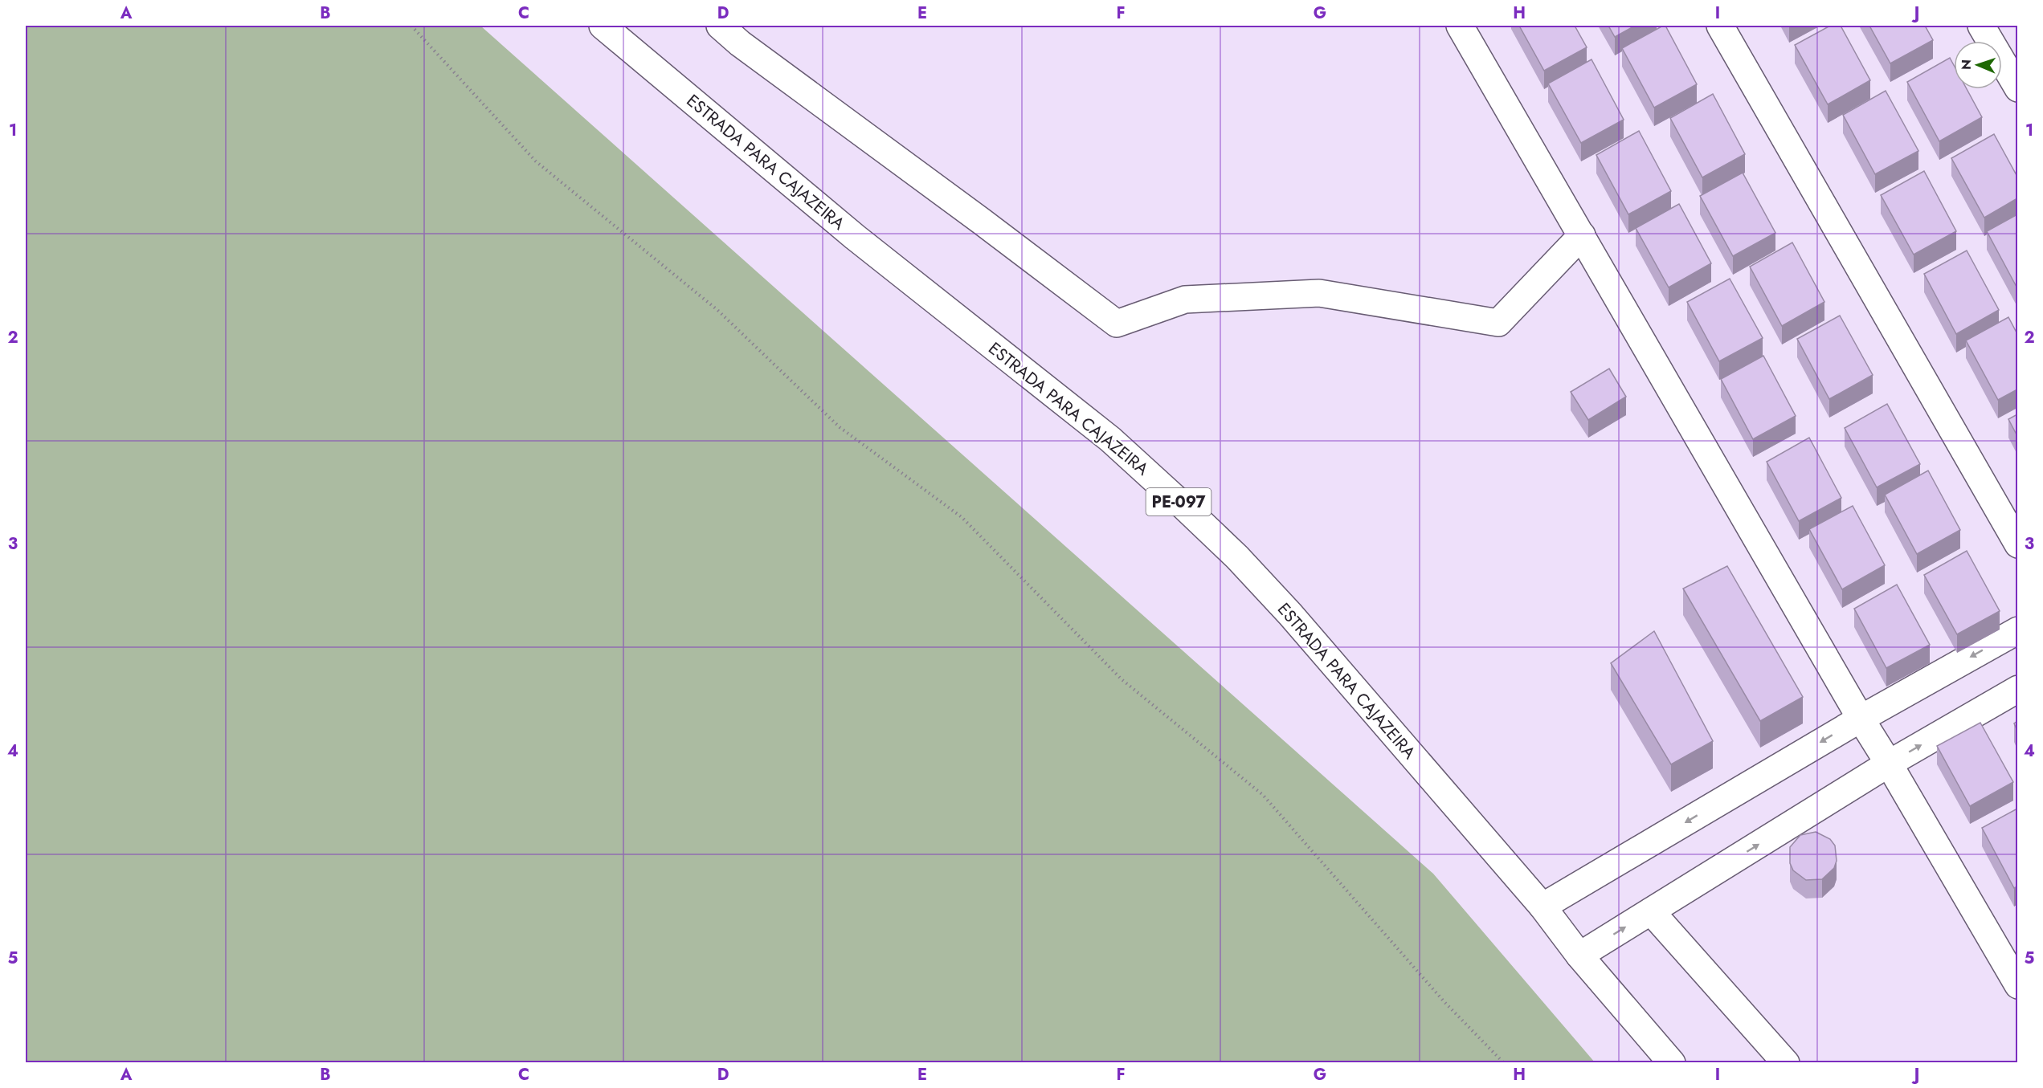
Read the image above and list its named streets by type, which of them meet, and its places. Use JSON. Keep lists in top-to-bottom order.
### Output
{
  "streets": {
    "street": ["ESTRADA PARA CAJAZEIRA", "PE-097"]
  },
  "north": "left",
  "grid": {
    "columns": [
      "A",
      "B",
      "C",
      "D",
      "E",
      "F",
      "G",
      "H",
      "I",
      "J"
    ],
    "rows": [
      "1",
      "2",
      "3",
      "4",
      "5"
    ]
  }
}
